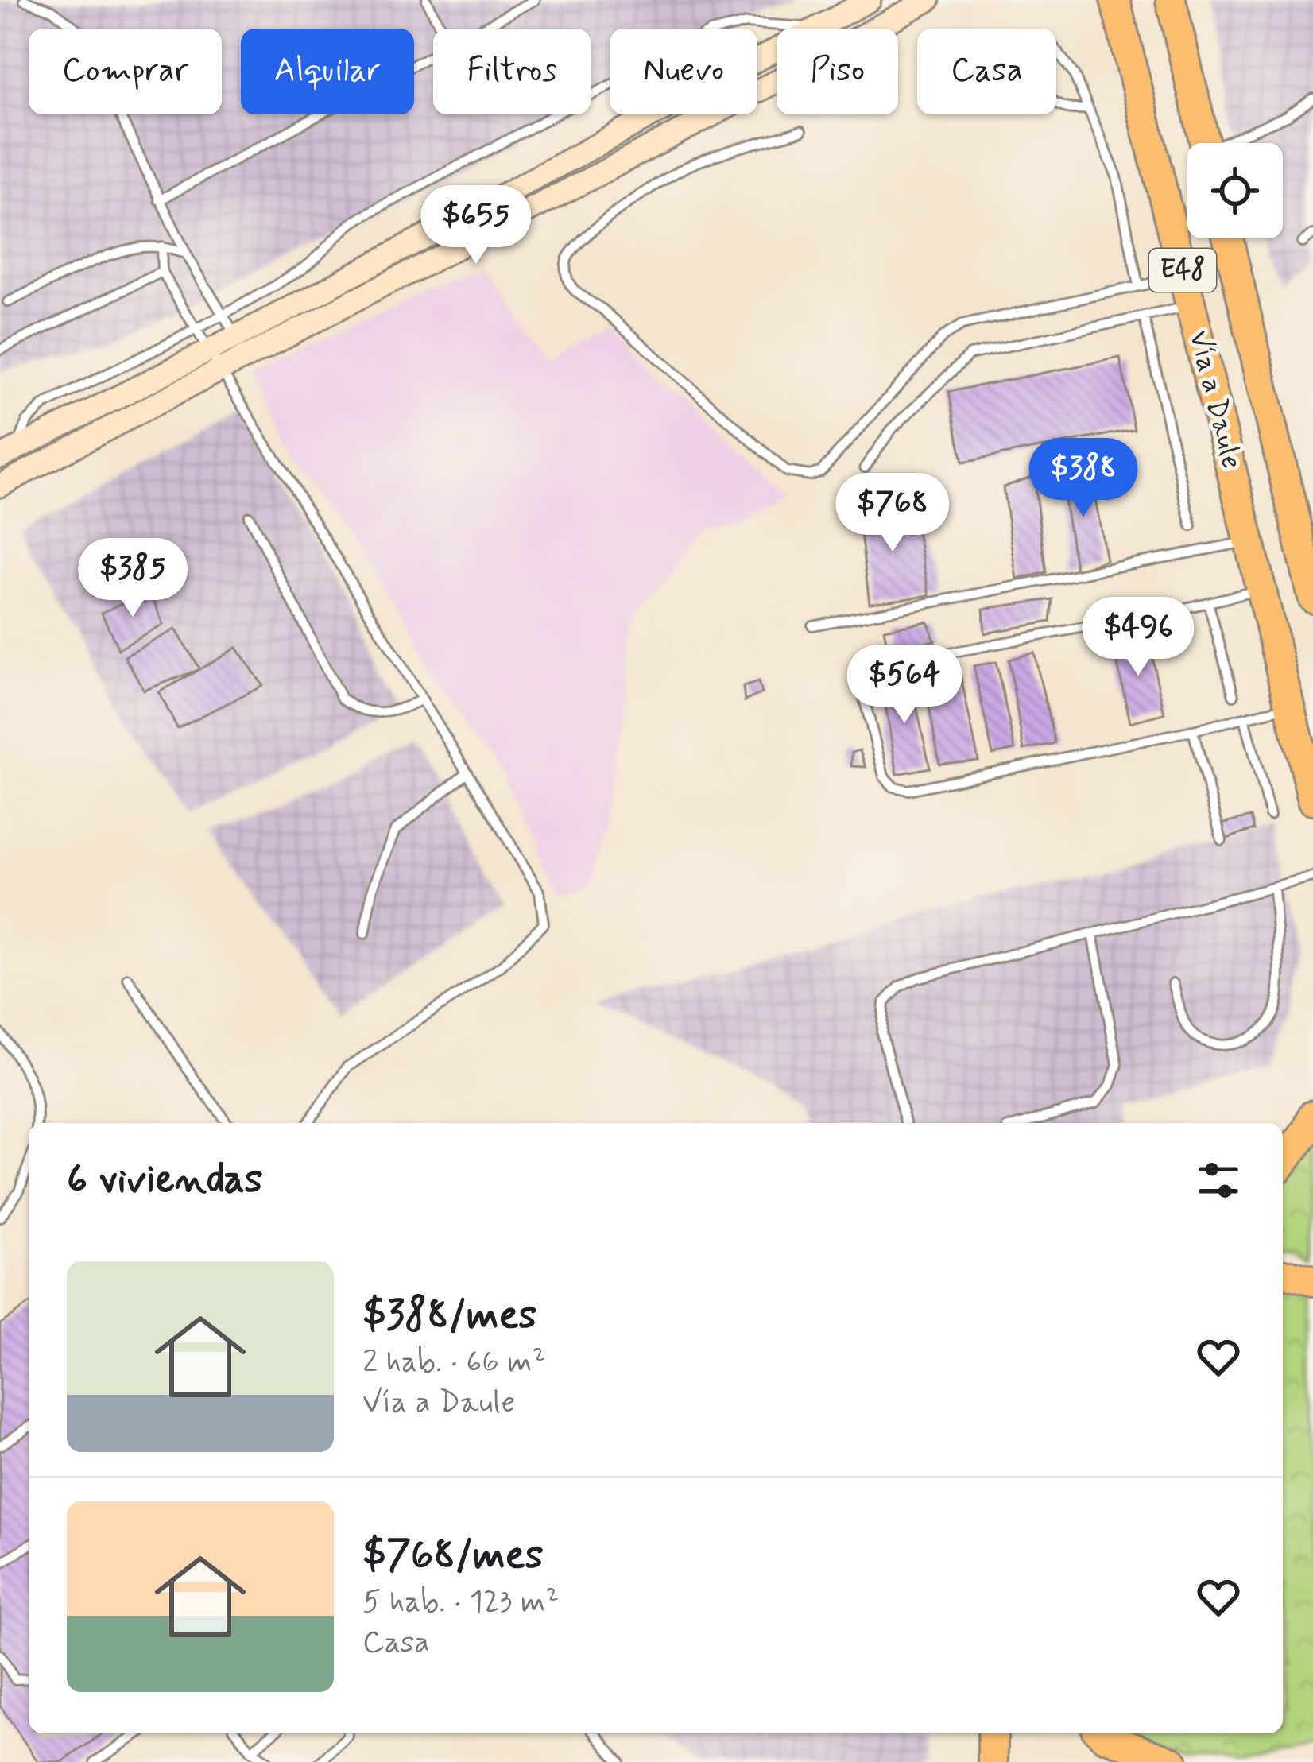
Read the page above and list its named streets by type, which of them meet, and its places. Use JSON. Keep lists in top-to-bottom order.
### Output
{
  "streets": {
    "highway": ["E48", "Vía a Daule"]
  },
  "page": {
    "chip": [
      "Comprar",
      "Alquilar",
      "Filtros",
      "Nuevo",
      "Piso",
      "Casa"
    ],
    "price": [
      "$655",
      "$388",
      "$768",
      "$385",
      "$496",
      "$564"
    ],
    "heading": "6 viviendas",
    "list": [
      {
        "name": "$388/mes",
        "note": "2 hab. · 66 m² · Vía a Daule"
      },
      {
        "name": "$768/mes",
        "note": "5 hab. · 123 m² · Casa"
      }
    ]
  }
}
